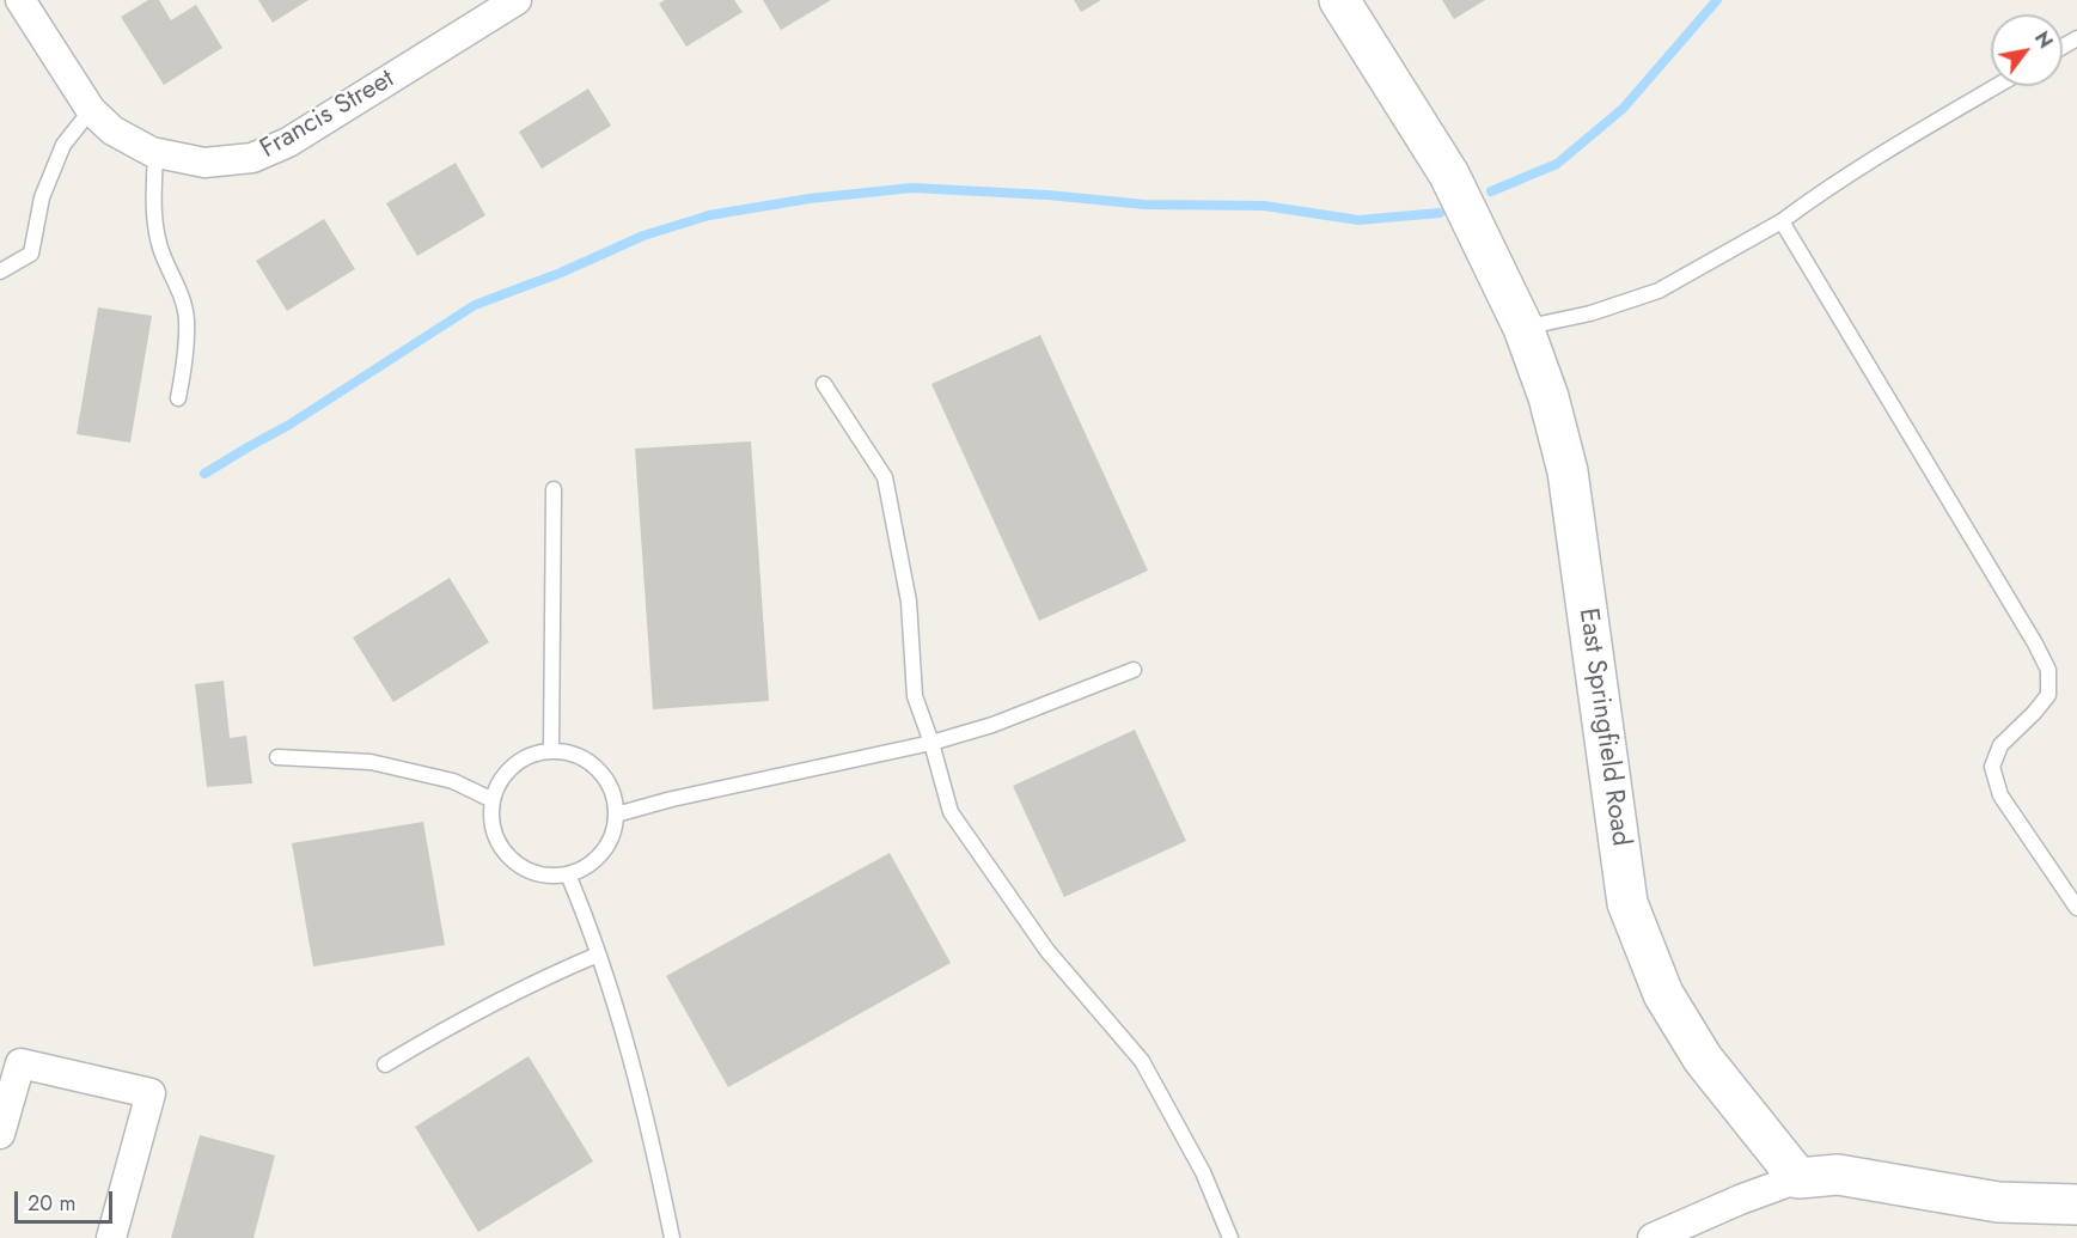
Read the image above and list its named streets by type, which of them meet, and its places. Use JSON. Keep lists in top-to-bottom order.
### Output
{
  "streets": {
    "street": ["Francis Street", "East Springfield Road"]
  },
  "scale_bar": "20 m",
  "north": "top right"
}
